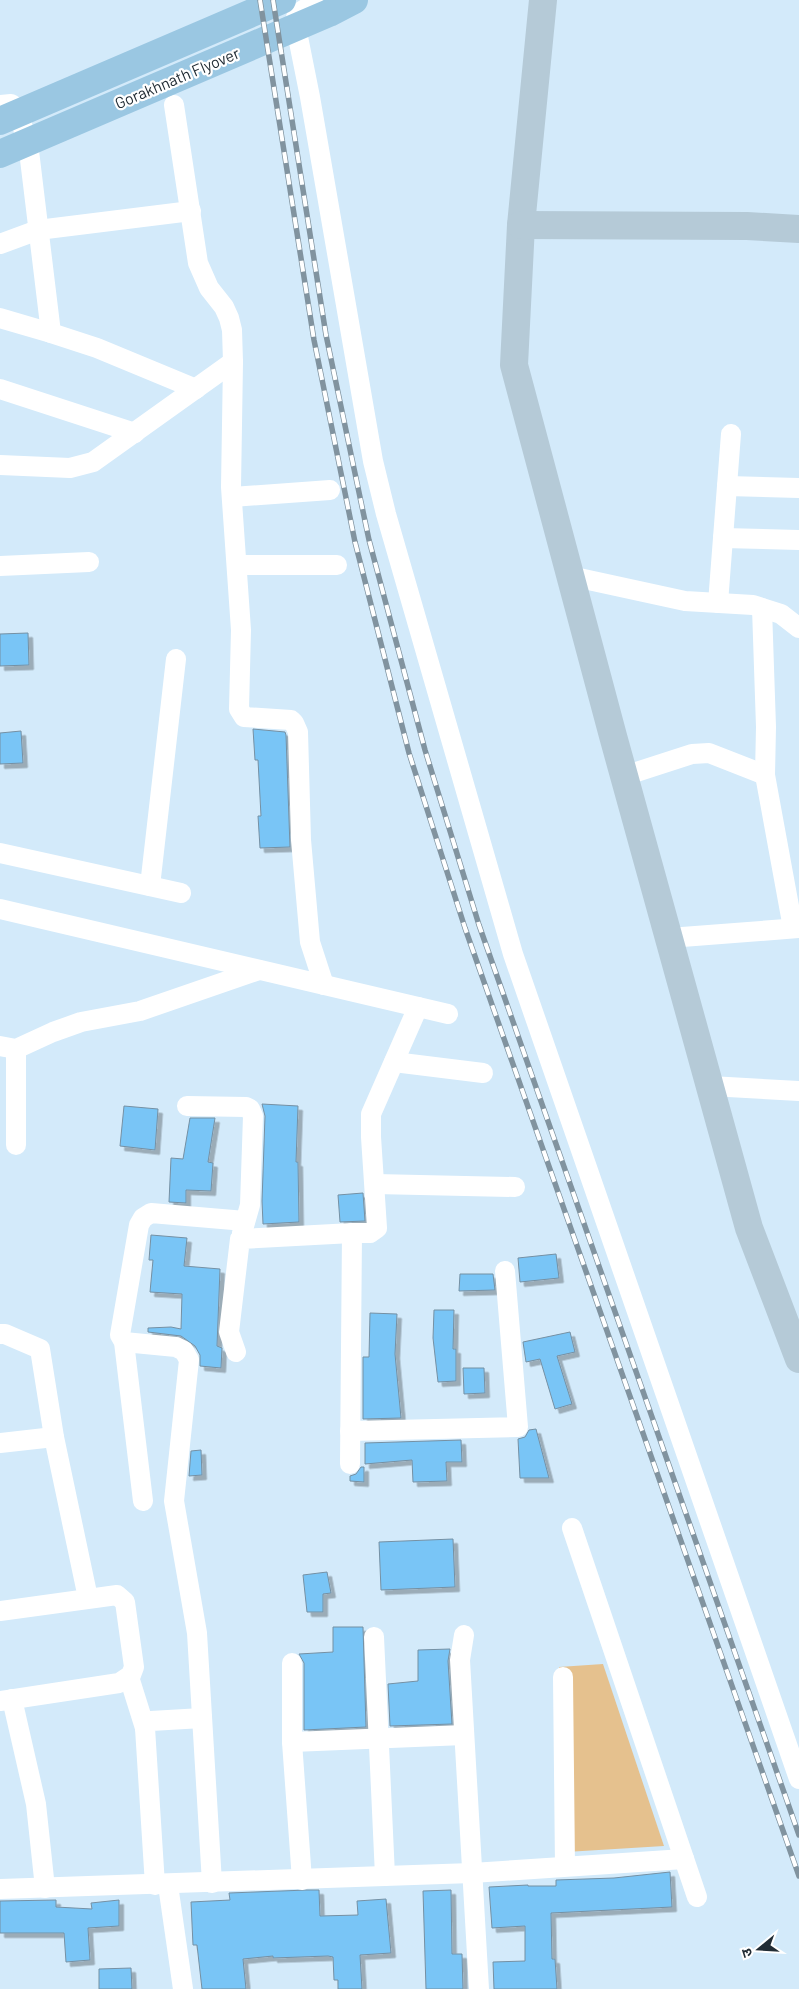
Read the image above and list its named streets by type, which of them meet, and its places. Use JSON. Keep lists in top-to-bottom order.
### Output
{
  "streets": {
    "main road": ["Gorakhnath Flyover"]
  },
  "north": "left"
}
